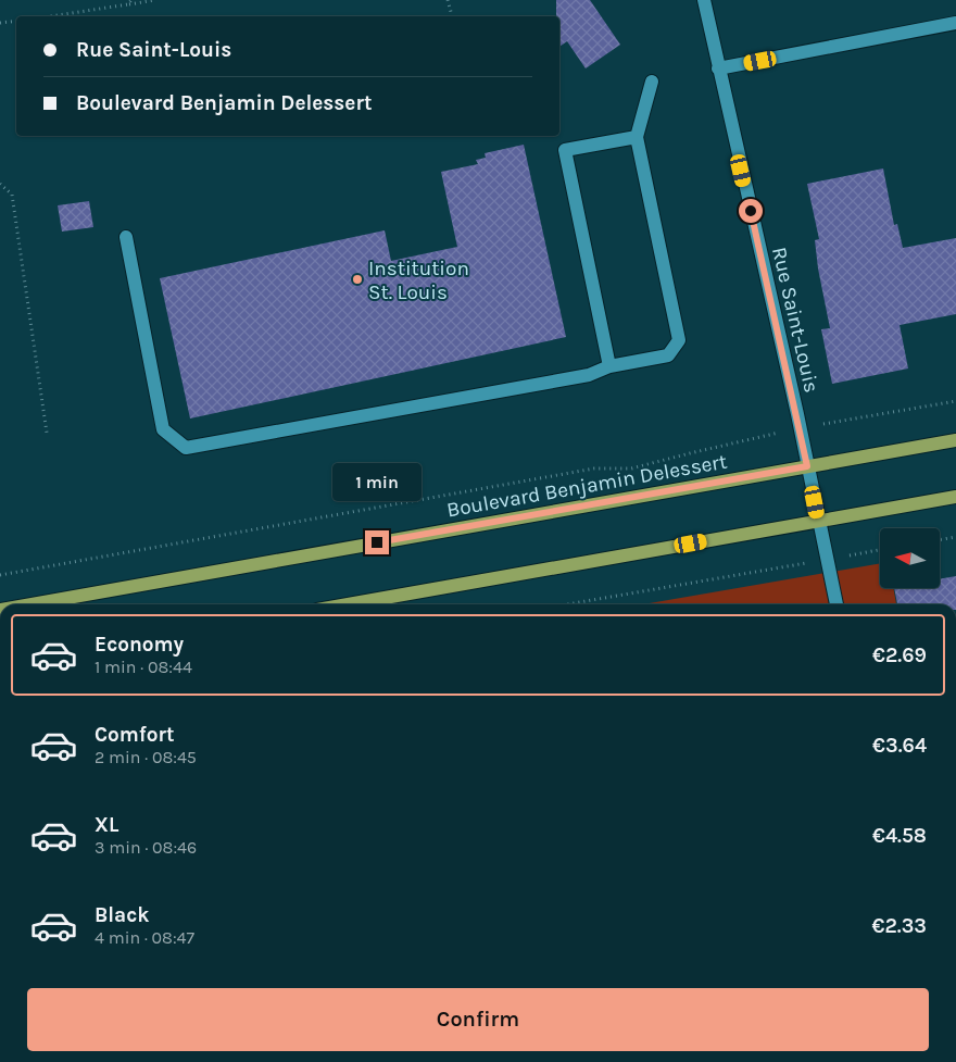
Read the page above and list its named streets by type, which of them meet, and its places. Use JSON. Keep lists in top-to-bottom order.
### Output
{
  "streets": {
    "main road": ["Boulevard Benjamin Delessert"],
    "street": ["Rue Saint-Louis"]
  },
  "crossings": [
    ["Rue Saint-Louis", "Boulevard Benjamin Delessert"]
  ],
  "places": ["Institution St. Louis"],
  "north": "left",
  "page": {
    "banner": ["Rue Saint-Louis", "Boulevard Benjamin Delessert"],
    "bubble": "1 min",
    "list": [
      {
        "name": "Economy",
        "note": "1 min · 08:44",
        "value": "€2.69"
      },
      {
        "name": "Comfort",
        "note": "2 min · 08:45",
        "value": "€3.64"
      },
      {
        "name": "XL",
        "note": "3 min · 08:46",
        "value": "€4.58"
      },
      {
        "name": "Black",
        "note": "4 min · 08:47",
        "value": "€2.33"
      }
    ],
    "buttons": "Confirm"
  }
}
